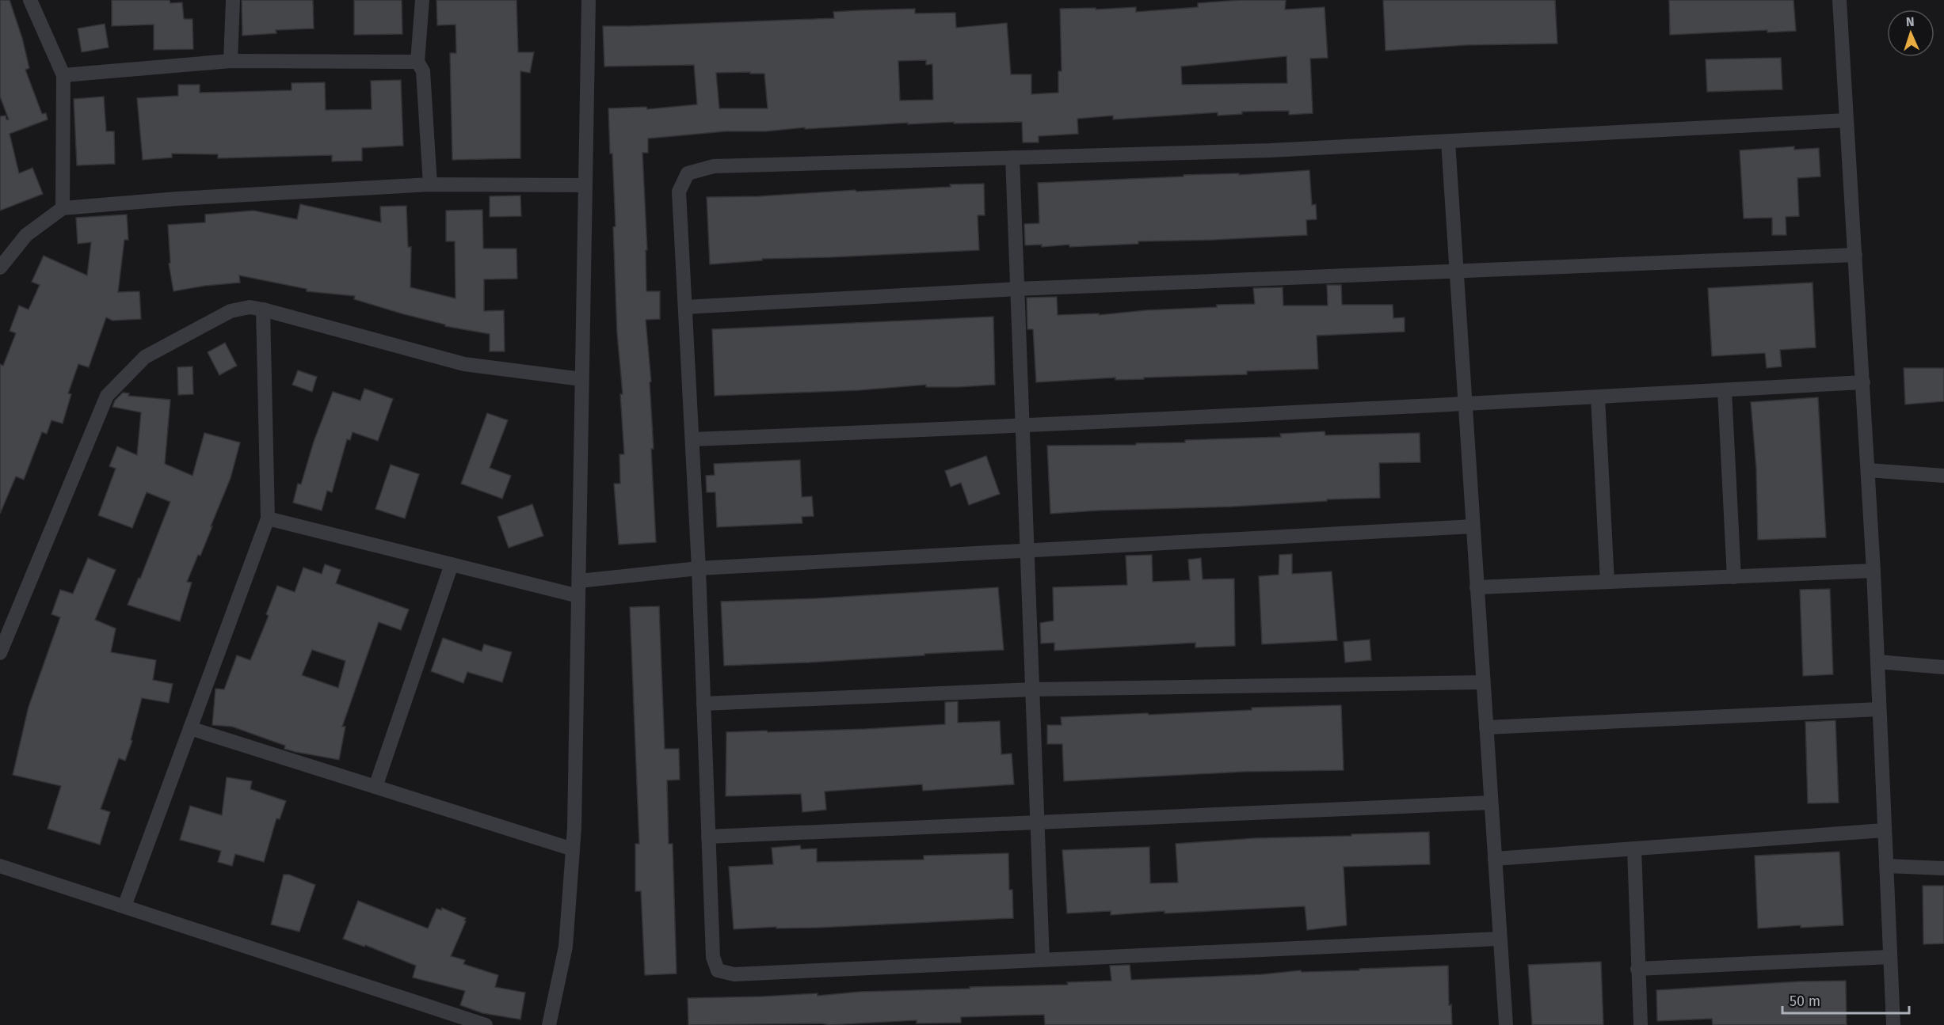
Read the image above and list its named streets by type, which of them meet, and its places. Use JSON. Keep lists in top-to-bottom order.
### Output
{
  "scale_bar": "50 m",
  "north": "top"
}
